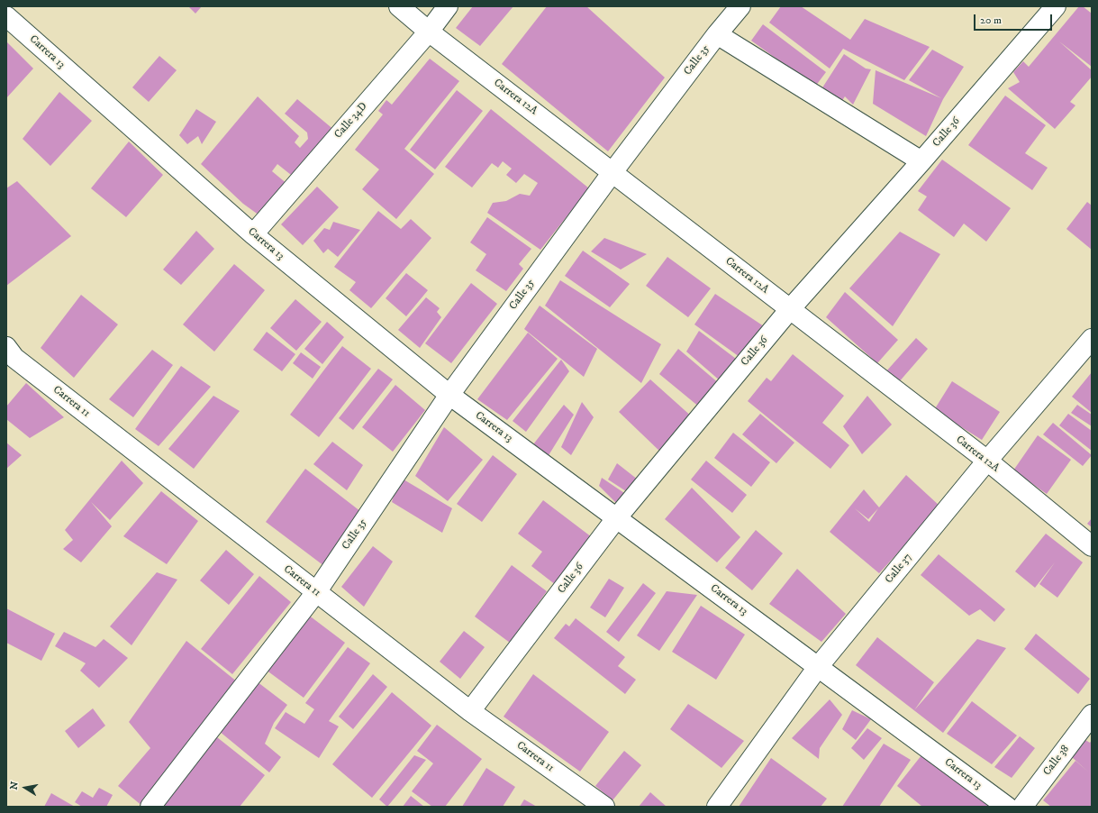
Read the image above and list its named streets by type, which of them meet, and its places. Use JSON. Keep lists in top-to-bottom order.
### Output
{
  "streets": {
    "street": [
      "Carrera 13",
      "Calle 35",
      "Carrera 12A",
      "Calle 34D",
      "Calle 36",
      "Carrera 11",
      "Calle 37",
      "Calle 38"
    ]
  },
  "crossings": [
    ["Carrera 13", "Calle 35"],
    ["Carrera 13", "Calle 34D"],
    ["Carrera 13", "Calle 36"],
    ["Carrera 13", "Calle 37"],
    ["Calle 35", "Carrera 12A"],
    ["Calle 35", "Carrera 11"],
    ["Carrera 12A", "Calle 34D"],
    ["Carrera 12A", "Calle 36"],
    ["Carrera 12A", "Calle 37"],
    ["Calle 36", "Carrera 11"]
  ],
  "scale_bar": "20 m",
  "north": "left"
}
